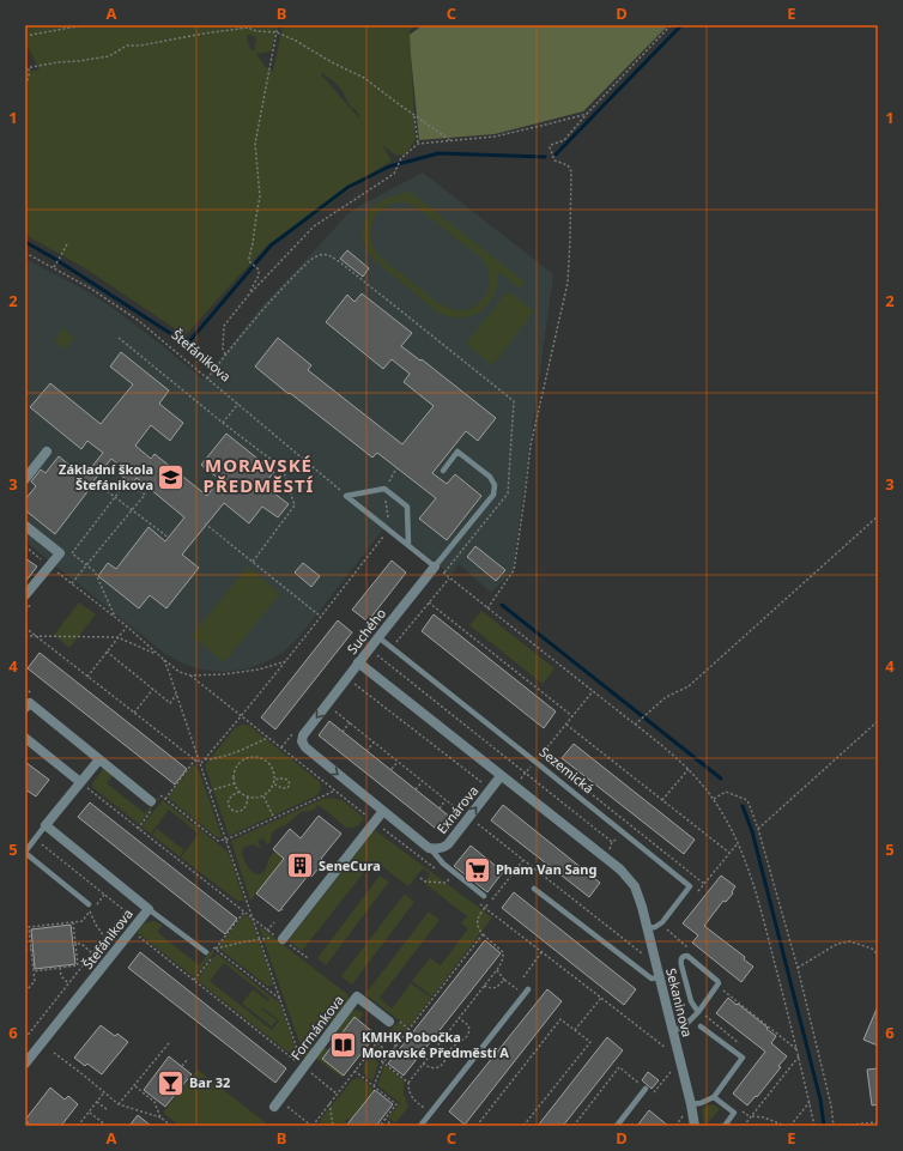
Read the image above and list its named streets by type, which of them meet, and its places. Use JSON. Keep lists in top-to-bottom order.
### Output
{
  "streets": {
    "street": [
      "Štefánikova",
      "Suchého",
      "Exnárova",
      "Sekaninova",
      "Formánkova"
    ],
    "lane": ["Sezemická"]
  },
  "crossings": [
    ["Suchého", "Sezemická"],
    ["Suchého", "Exnárova"],
    ["Sezemická", "Sekaninova"],
    ["Exnárova", "Sekaninova"]
  ],
  "districts": ["MORAVSKÉ PŘEDMĚSTÍ"],
  "places": {
    "school or university": ["Základní škola Štefánikova"],
    "building": ["SeneCura"],
    "supermarket": ["Pham Van Sang"],
    "library": ["KMHK Pobočka Moravské Předměstí A"],
    "bar": ["Bar 32"]
  },
  "grid": {
    "columns": [
      "A",
      "B",
      "C",
      "D",
      "E"
    ],
    "rows": [
      "1",
      "2",
      "3",
      "4",
      "5",
      "6"
    ]
  }
}
